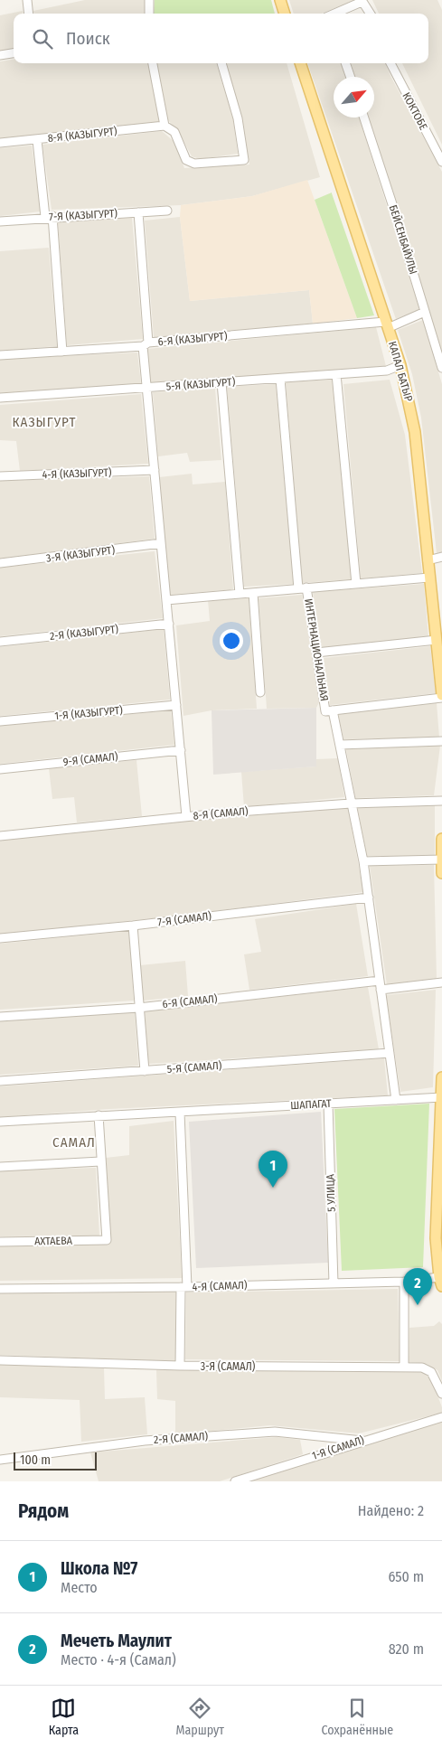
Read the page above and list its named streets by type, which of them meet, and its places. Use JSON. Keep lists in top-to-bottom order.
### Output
{
  "streets": {
    "main road": ["КАПАЛ БАТЫР"],
    "street": [
      "КОКТОБЕ",
      "8-Я (КАЗЫГУРТ)",
      "7-Я (КАЗЫГУРТ)",
      "БЕЙСЕНБАЙУЛЫ",
      "6-Я (КАЗЫГУРТ)",
      "5-Я (КАЗЫГУРТ)",
      "4-Я (КАЗЫГУРТ)",
      "3-Я (КАЗЫГУРТ)",
      "2-Я (КАЗЫГУРТ)",
      "ИНТЕРНАЦИОНАЛЬНАЯ",
      "1-Я (КАЗЫГУРТ)",
      "9-Я (САМАЛ)",
      "8-Я (САМАЛ)",
      "7-Я (САМАЛ)",
      "6-Я (САМАЛ)",
      "5-Я (САМАЛ)",
      "ШАПАГАТ",
      "5 УЛИЦА",
      "АХТАЕВА",
      "4-Я (САМАЛ)",
      "3-Я (САМАЛ)",
      "2-Я (САМАЛ)",
      "1-Я (САМАЛ)"
    ]
  },
  "crossings": [
    ["БЕЙСЕНБАЙУЛЫ", "6-Я (КАЗЫГУРТ)"],
    ["6-Я (КАЗЫГУРТ)", "КАПАЛ БАТЫР"],
    ["КАПАЛ БАТЫР", "5-Я (КАЗЫГУРТ)"],
    ["5-Я (КАЗЫГУРТ)", "ИНТЕРНАЦИОНАЛЬНАЯ"],
    ["ИНТЕРНАЦИОНАЛЬНАЯ", "8-Я (САМАЛ)"],
    ["ИНТЕРНАЦИОНАЛЬНАЯ", "7-Я (САМАЛ)"],
    ["ИНТЕРНАЦИОНАЛЬНАЯ", "6-Я (САМАЛ)"],
    ["ИНТЕРНАЦИОНАЛЬНАЯ", "5-Я (САМАЛ)"],
    ["ИНТЕРНАЦИОНАЛЬНАЯ", "ШАПАГАТ"],
    ["ШАПАГАТ", "5 УЛИЦА"],
    ["5 УЛИЦА", "4-Я (САМАЛ)"],
    ["2-Я (САМАЛ)", "1-Я (САМАЛ)"]
  ],
  "districts": ["КАЗЫГУРТ", "САМАЛ"],
  "scale_bar": "100 m",
  "north": "top right",
  "page": {
    "search": "Поиск",
    "pins": ["1", "2"],
    "scale": "100 m",
    "heading": ["Рядом", "Найдено: 2"],
    "list": [
      {
        "mark": "1",
        "name": "Школа №7",
        "note": "Место",
        "value": "650 m"
      },
      {
        "mark": "2",
        "name": "Мечеть Маулит",
        "note": "Место · 4-я (Самал)",
        "value": "820 m"
      }
    ],
    "nav": ["Карта", "Маршрут", "Сохранённые"]
  }
}
